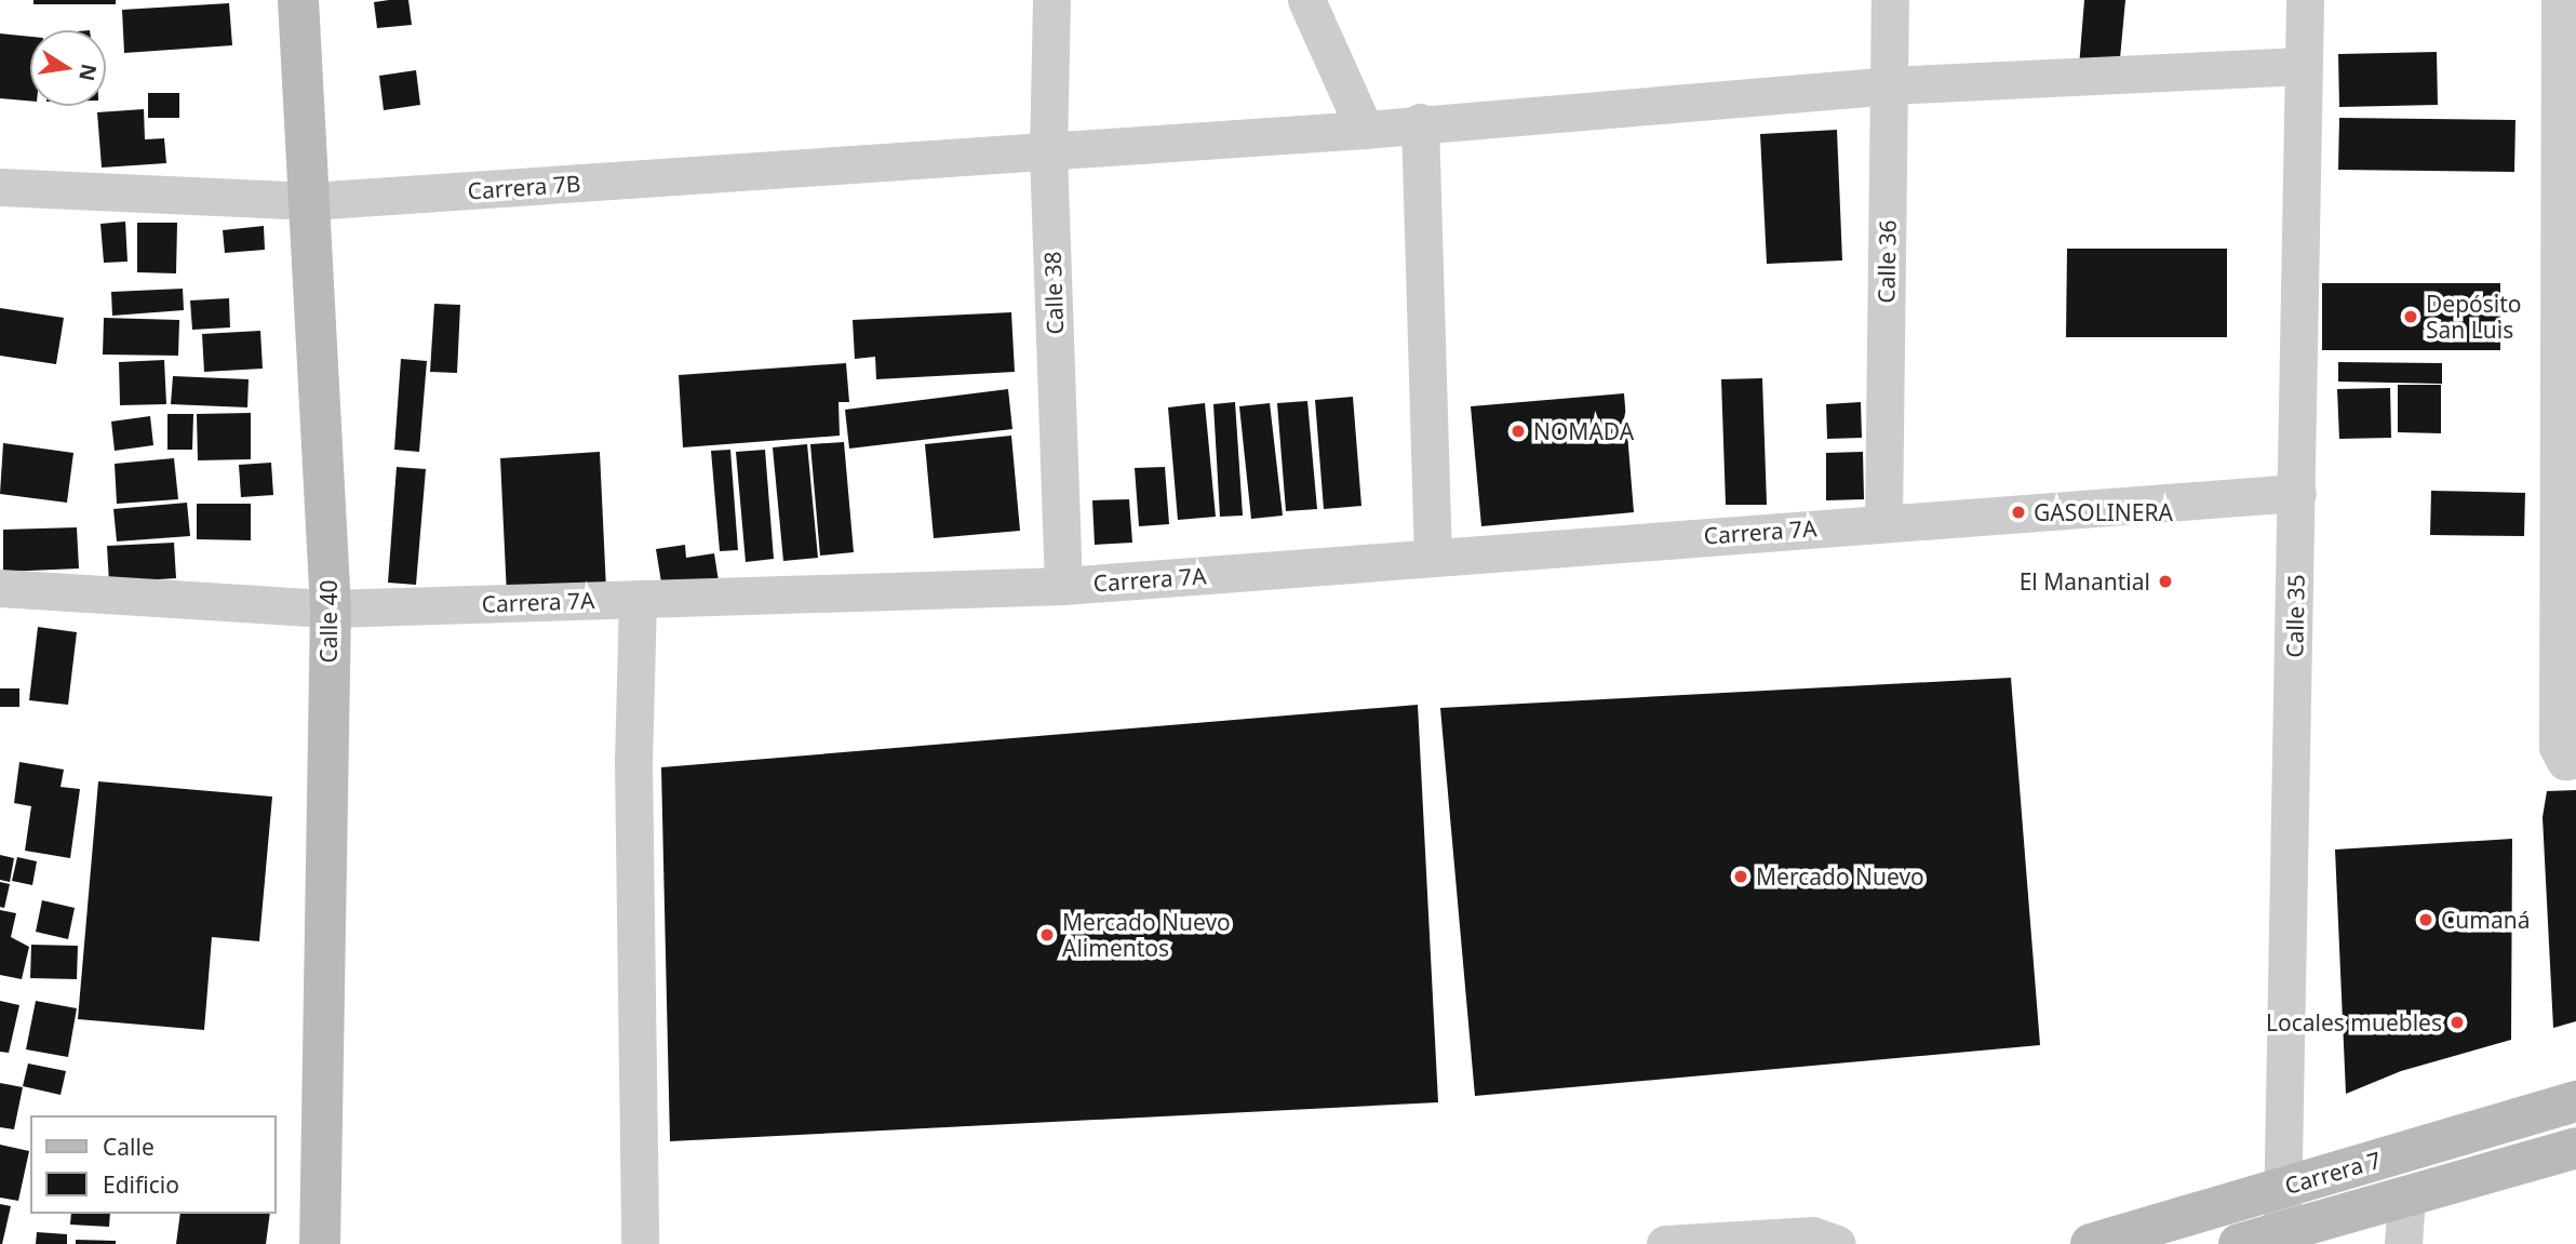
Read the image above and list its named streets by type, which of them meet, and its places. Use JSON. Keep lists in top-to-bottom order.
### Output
{
  "streets": {
    "street": [
      "Carrera 7B",
      "Calle 36",
      "Calle 38",
      "Carrera 7A",
      "Calle 35",
      "Calle 40",
      "Carrera 7"
    ]
  },
  "crossings": [
    ["Carrera 7B", "Calle 36"],
    ["Carrera 7B", "Calle 38"],
    ["Carrera 7B", "Calle 35"],
    ["Carrera 7B", "Calle 40"],
    ["Calle 36", "Carrera 7A"],
    ["Calle 38", "Carrera 7A"],
    ["Carrera 7A", "Calle 35"],
    ["Carrera 7A", "Calle 40"],
    ["Calle 35", "Carrera 7"]
  ],
  "places": [
    "Depósito San Luis",
    "NOMADA",
    "GASOLINERA",
    "El Manantial",
    "Mercado Nuevo",
    "Cumaná",
    "Mercado Nuevo Alimentos",
    "Locales muebles"
  ],
  "legend": ["Calle", "Edificio"],
  "north": "right"
}
